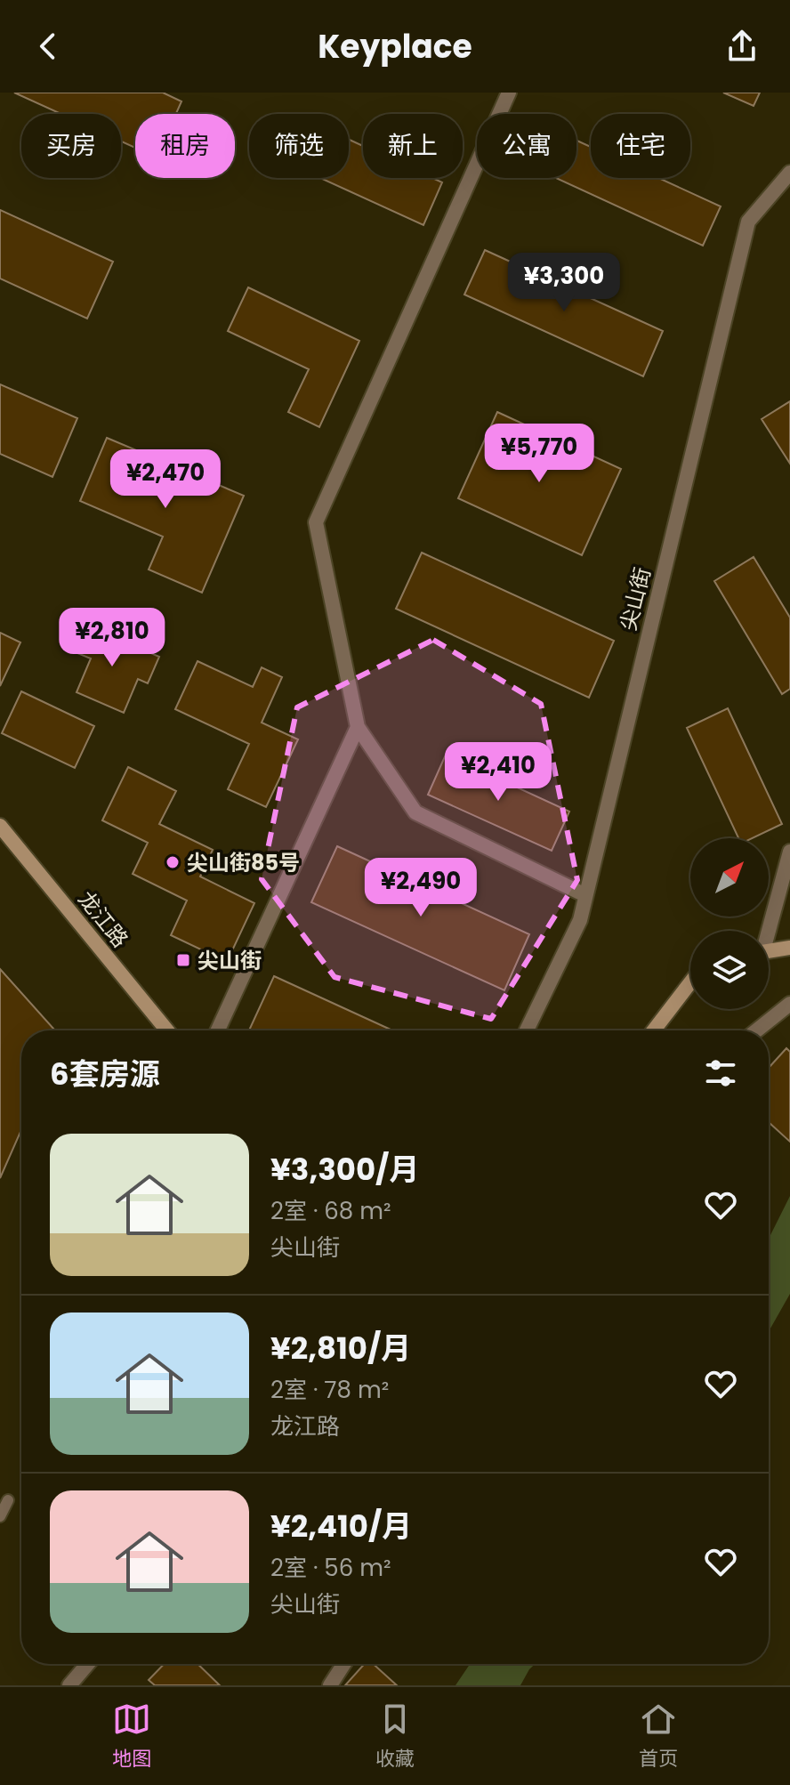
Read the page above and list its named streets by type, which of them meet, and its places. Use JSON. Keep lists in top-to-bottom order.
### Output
{
  "streets": {
    "street": ["尖山街", "龙江路"]
  },
  "places": {
    "other": ["尖山街85号"],
    "transit": ["尖山街"]
  },
  "north": "top right",
  "page": {
    "header": "Keyplace",
    "chip": [
      "买房",
      "租房",
      "筛选",
      "新上",
      "公寓",
      "住宅"
    ],
    "price": [
      "¥3,300",
      "¥5,770",
      "¥2,470",
      "¥2,810",
      "¥2,410",
      "¥2,490"
    ],
    "heading": "6套房源",
    "list": [
      {
        "name": "¥3,300/月",
        "note": "2室 · 68 m² · 尖山街"
      },
      {
        "name": "¥2,810/月",
        "note": "2室 · 78 m² · 龙江路"
      },
      {
        "name": "¥2,410/月",
        "note": "2室 · 56 m² · 尖山街"
      }
    ],
    "tabs": ["地图", "收藏", "首页"]
  }
}
